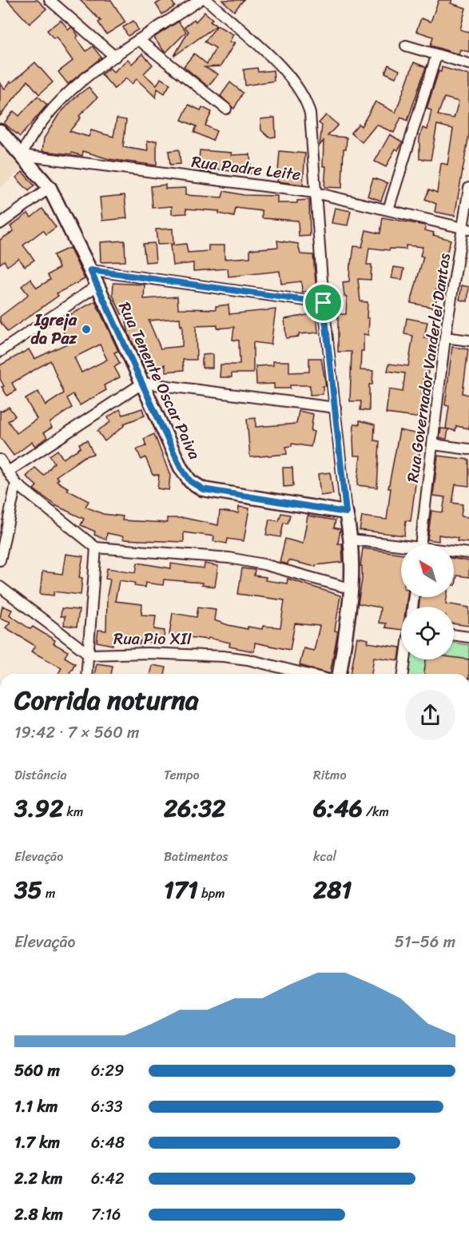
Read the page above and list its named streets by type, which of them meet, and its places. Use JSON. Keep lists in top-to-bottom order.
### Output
{
  "streets": {
    "street": [
      "Rua Padre Leite",
      "Rua Governador Vanderlei Dantas",
      "Rua Tenente Oscar Paiva",
      "Rua Pio XII"
    ]
  },
  "crossings": [
    ["Rua Padre Leite", "Rua Governador Vanderlei Dantas"],
    ["Rua Padre Leite", "Rua Tenente Oscar Paiva"]
  ],
  "places": ["Igreja da Paz"],
  "north": "top left",
  "page": {
    "heading": ["Corrida noturna", "19:42 · 7 × 560 m"],
    "stats": [
      ["Distância", "3.92 km"],
      ["Tempo", "26:32"],
      ["Ritmo", "6:46 /km"],
      ["Elevação", "35 m"],
      ["Batimentos", "171 bpm"],
      ["kcal", "281"]
    ],
    "chart": ["Elevação", "51–56 m"],
    "list": [
      {
        "name": "560 m",
        "note": "6:29"
      },
      {
        "name": "1.1 km",
        "note": "6:33"
      },
      {
        "name": "1.7 km",
        "note": "6:48"
      },
      {
        "name": "2.2 km",
        "note": "6:42"
      },
      {
        "name": "2.8 km",
        "note": "7:16"
      }
    ]
  }
}
